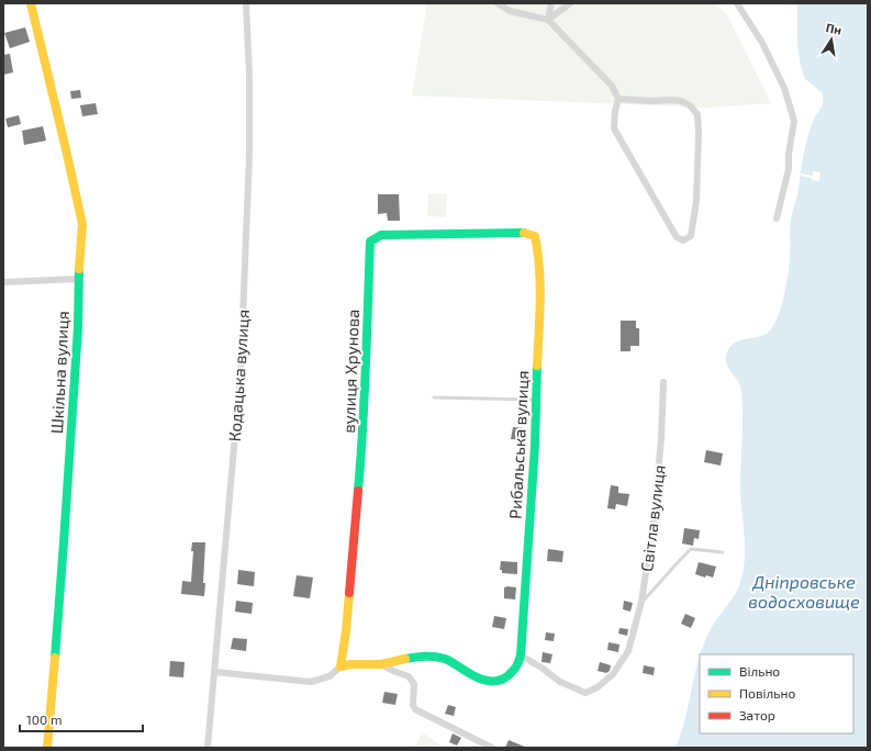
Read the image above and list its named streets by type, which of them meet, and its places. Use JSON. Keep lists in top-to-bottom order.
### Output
{
  "streets": {
    "street": [
      "вулиця Хрунова",
      "Шкільна вулиця",
      "Кодацька вулиця",
      "Рибальська вулиця",
      "Світла вулиця"
    ]
  },
  "crossings": [
    ["вулиця Хрунова", "Рибальська вулиця"],
    ["Рибальська вулиця", "Світла вулиця"]
  ],
  "water": ["Дніпровське водосховище"],
  "legend": ["Вільно", "Повільно", "Затор"],
  "scale_bar": "100 m",
  "north": "top"
}
